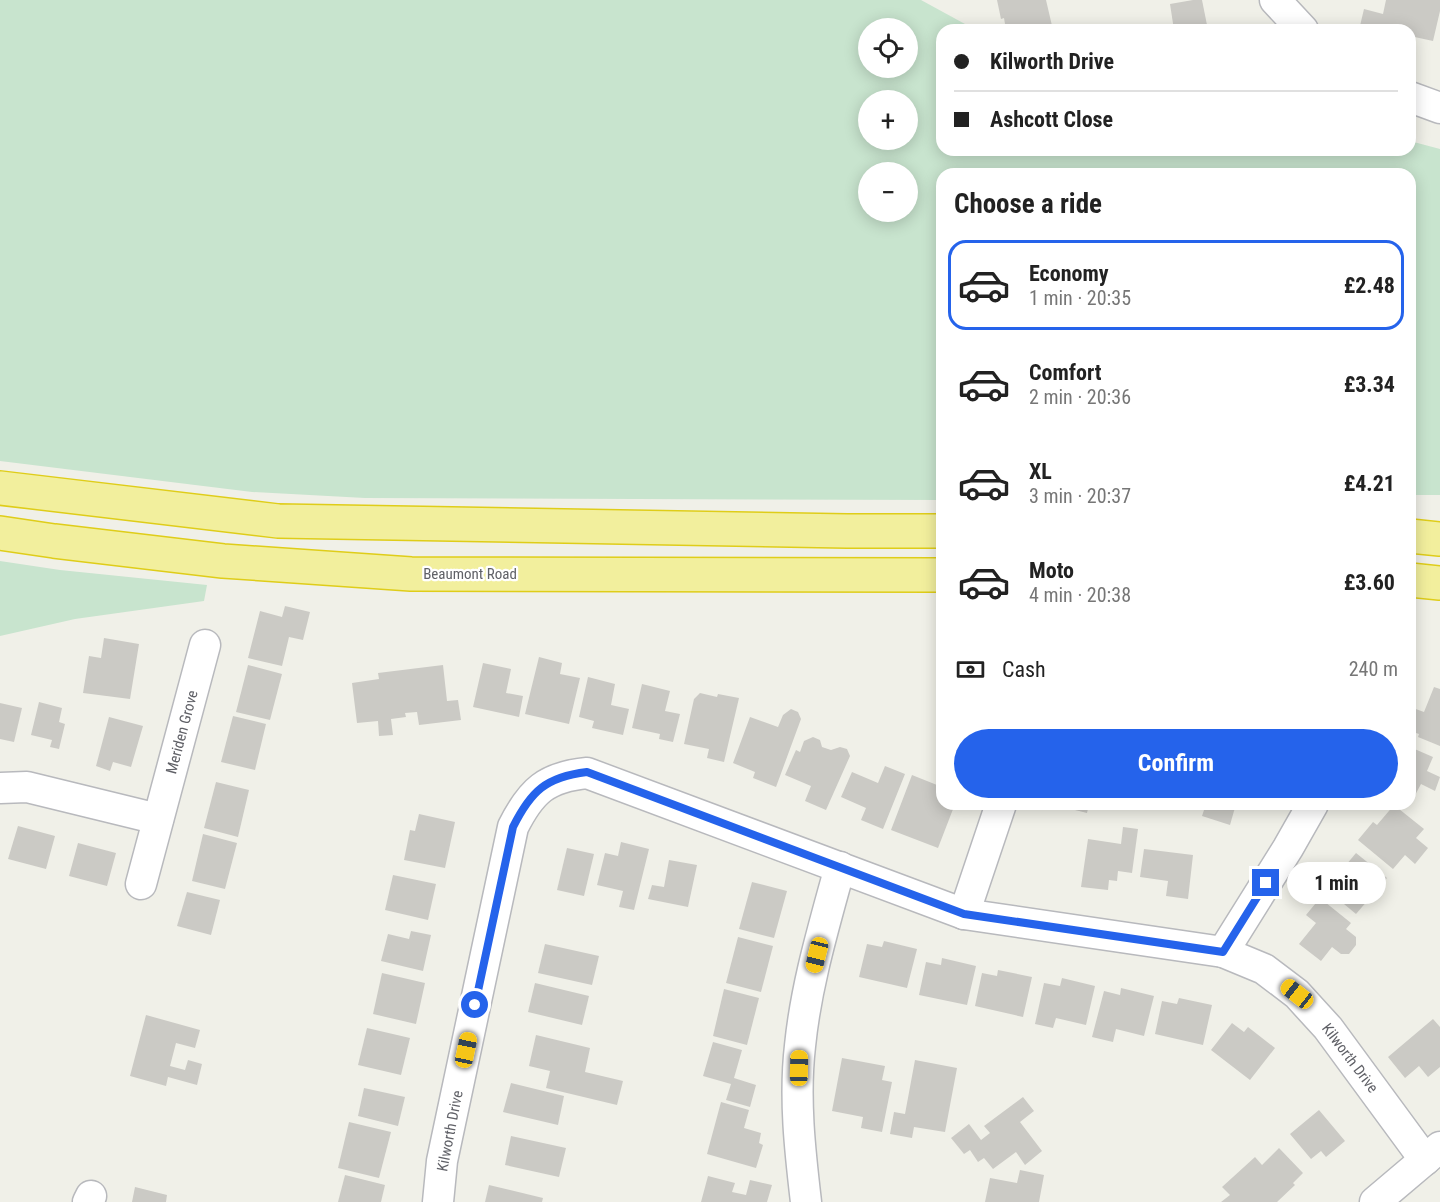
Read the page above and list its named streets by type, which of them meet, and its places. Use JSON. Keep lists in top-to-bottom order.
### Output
{
  "streets": {
    "highway": ["Beaumont Road"],
    "street": ["Meriden Grove", "Kilworth Drive"]
  },
  "page": {
    "map_buttons": ["+", "−"],
    "banner": ["Kilworth Drive", "Ashcott Close"],
    "heading": "Choose a ride",
    "list": [
      {
        "name": "Economy",
        "note": "1 min · 20:35",
        "value": "£2.48"
      },
      {
        "name": "Comfort",
        "note": "2 min · 20:36",
        "value": "£3.34"
      },
      {
        "name": "XL",
        "note": "3 min · 20:37",
        "value": "£4.21"
      },
      {
        "name": "Moto",
        "note": "4 min · 20:38",
        "value": "£3.60"
      }
    ],
    "pay": ["Cash", "240 m"],
    "buttons": "Confirm",
    "bubble": "1 min"
  }
}
